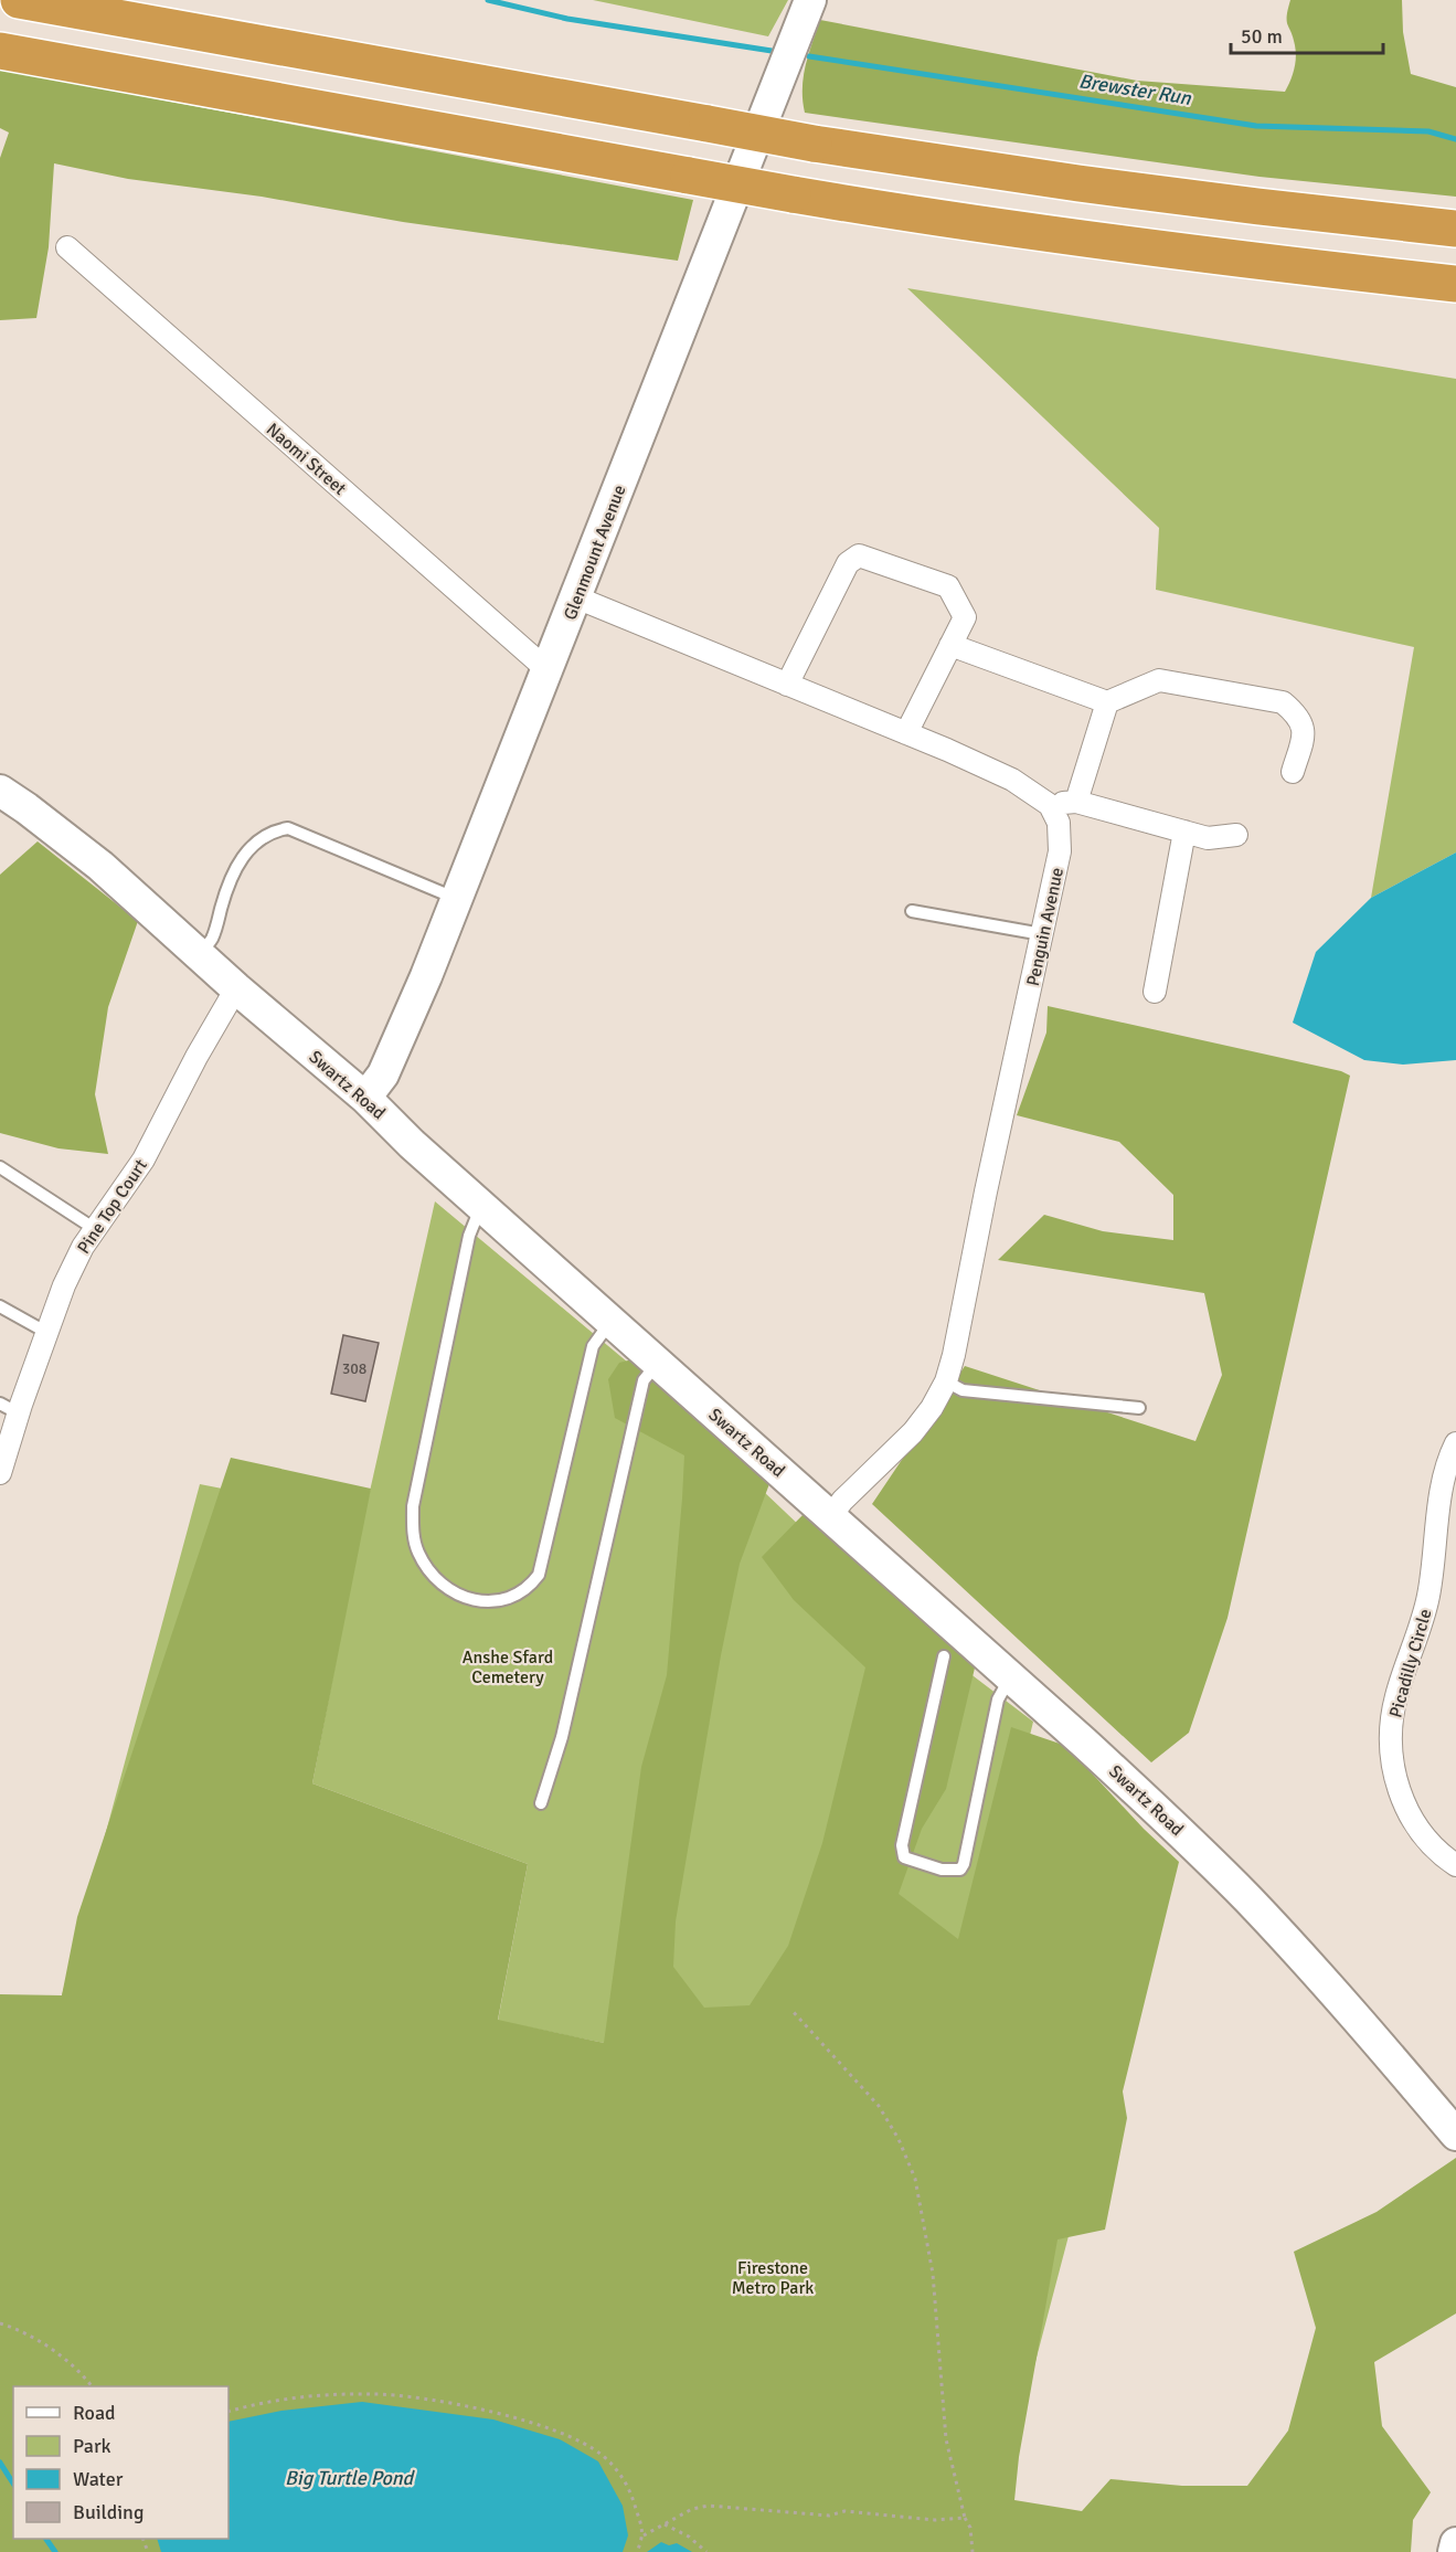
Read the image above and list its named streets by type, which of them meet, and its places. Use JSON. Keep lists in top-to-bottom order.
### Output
{
  "streets": {
    "street": [
      "Naomi Street",
      "Glenmount Avenue",
      "Penguin Avenue",
      "Swartz Road",
      "Pine Top Court",
      "Picadilly Circle"
    ]
  },
  "crossings": [
    ["Naomi Street", "Glenmount Avenue"],
    ["Glenmount Avenue", "Swartz Road"],
    ["Penguin Avenue", "Swartz Road"],
    ["Swartz Road", "Pine Top Court"]
  ],
  "water": ["Brewster Run", "Big Turtle Pond"],
  "parks": ["Anshe Sfard Cemetery", "Firestone Metro Park"],
  "house_numbers": ["308"],
  "legend": [
    "Road",
    "Park",
    "Water",
    "Building"
  ],
  "scale_bar": "50 m"
}
